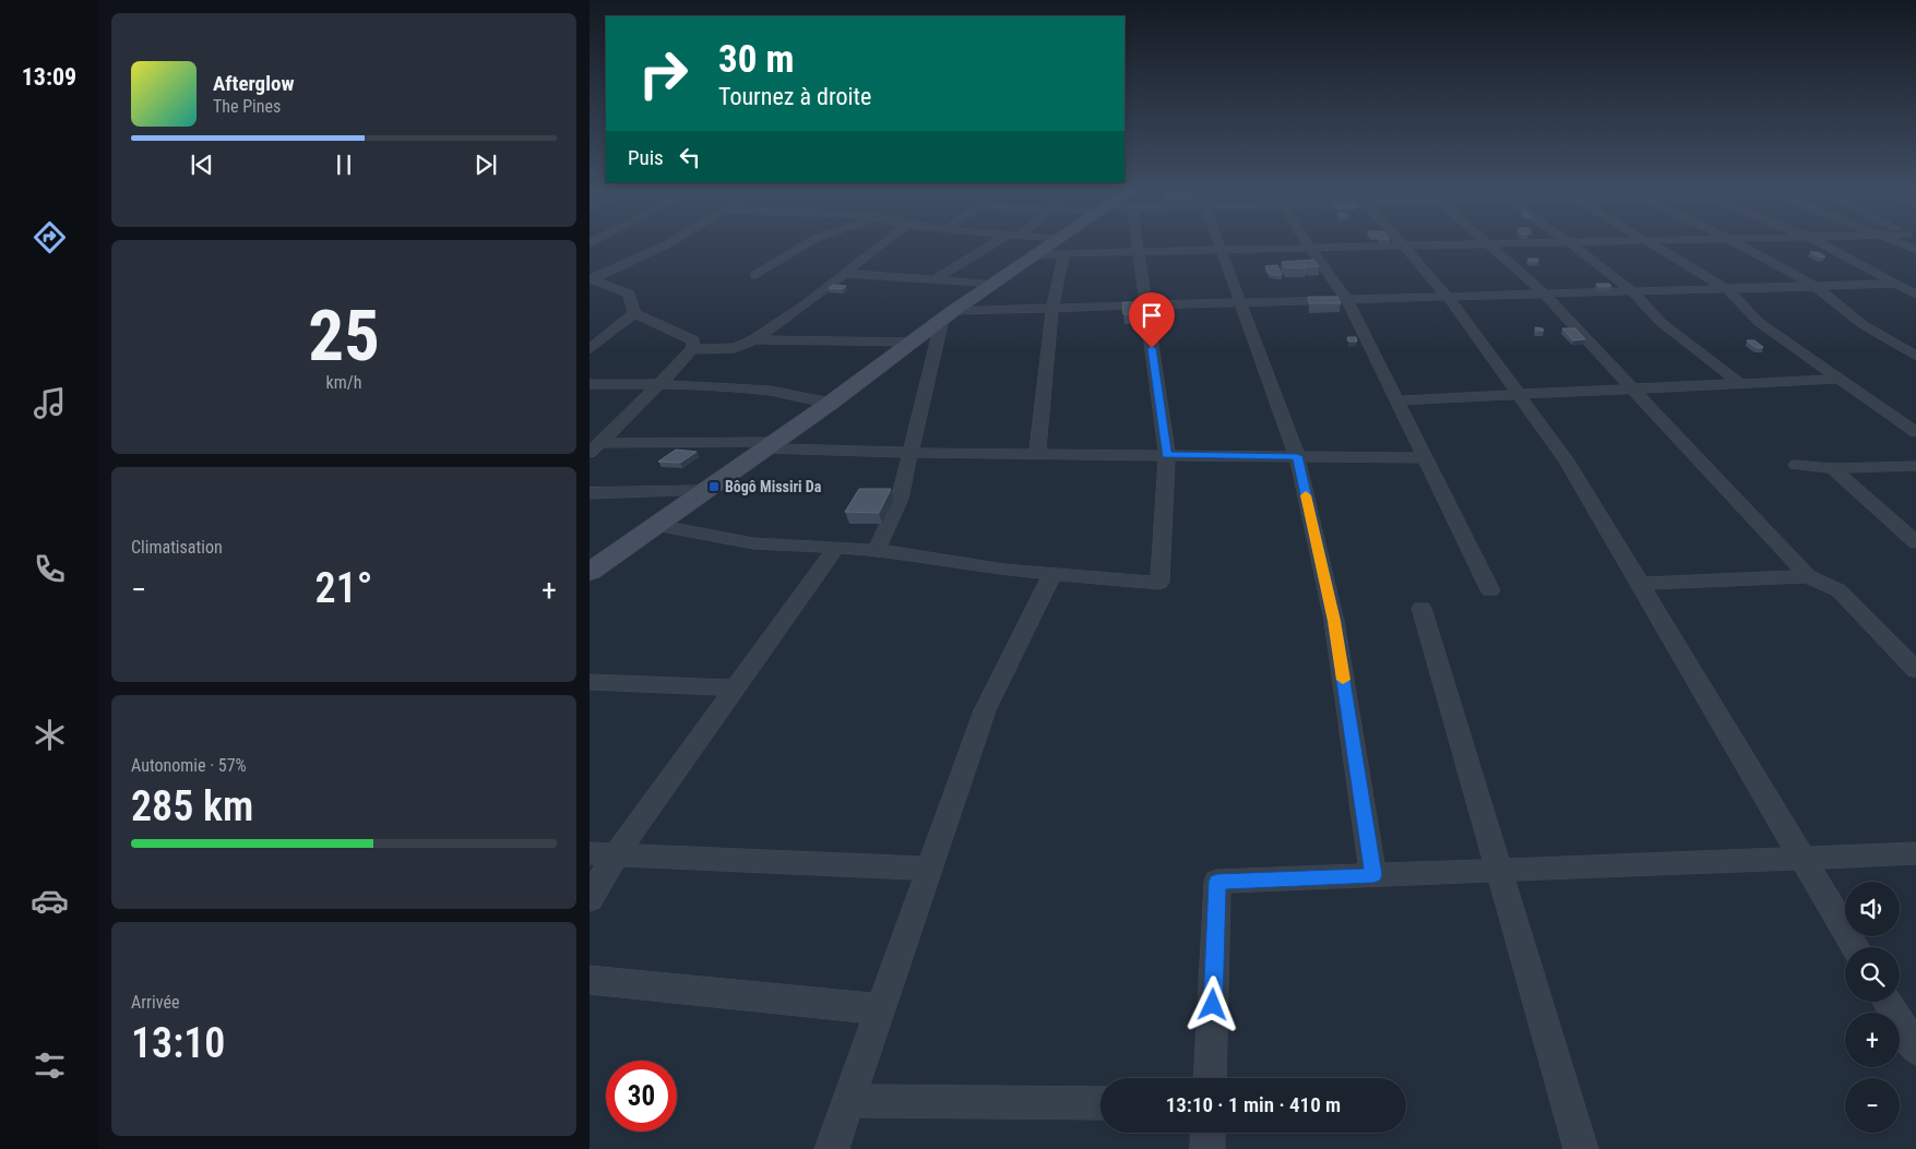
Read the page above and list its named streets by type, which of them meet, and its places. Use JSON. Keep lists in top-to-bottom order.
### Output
{
  "places": {
    "transit": ["Bôgô Missiri Da"]
  },
  "page": {
    "tabs": "13:09",
    "turn": ["30 m", "Tournez à droite"],
    "song": ["Afterglow", "The Pines"],
    "then": "Puis",
    "tile": [
      ["25", "km/h"],
      "Climatisation",
      ["Autonomie · 57%", "285 km"],
      ["Arrivée", "13:10"]
    ],
    "heat": ["−", "21°", "+"],
    "map_buttons": ["+", "−"],
    "limit": "30",
    "trip": "13:10 · 1 min · 410 m"
  }
}
